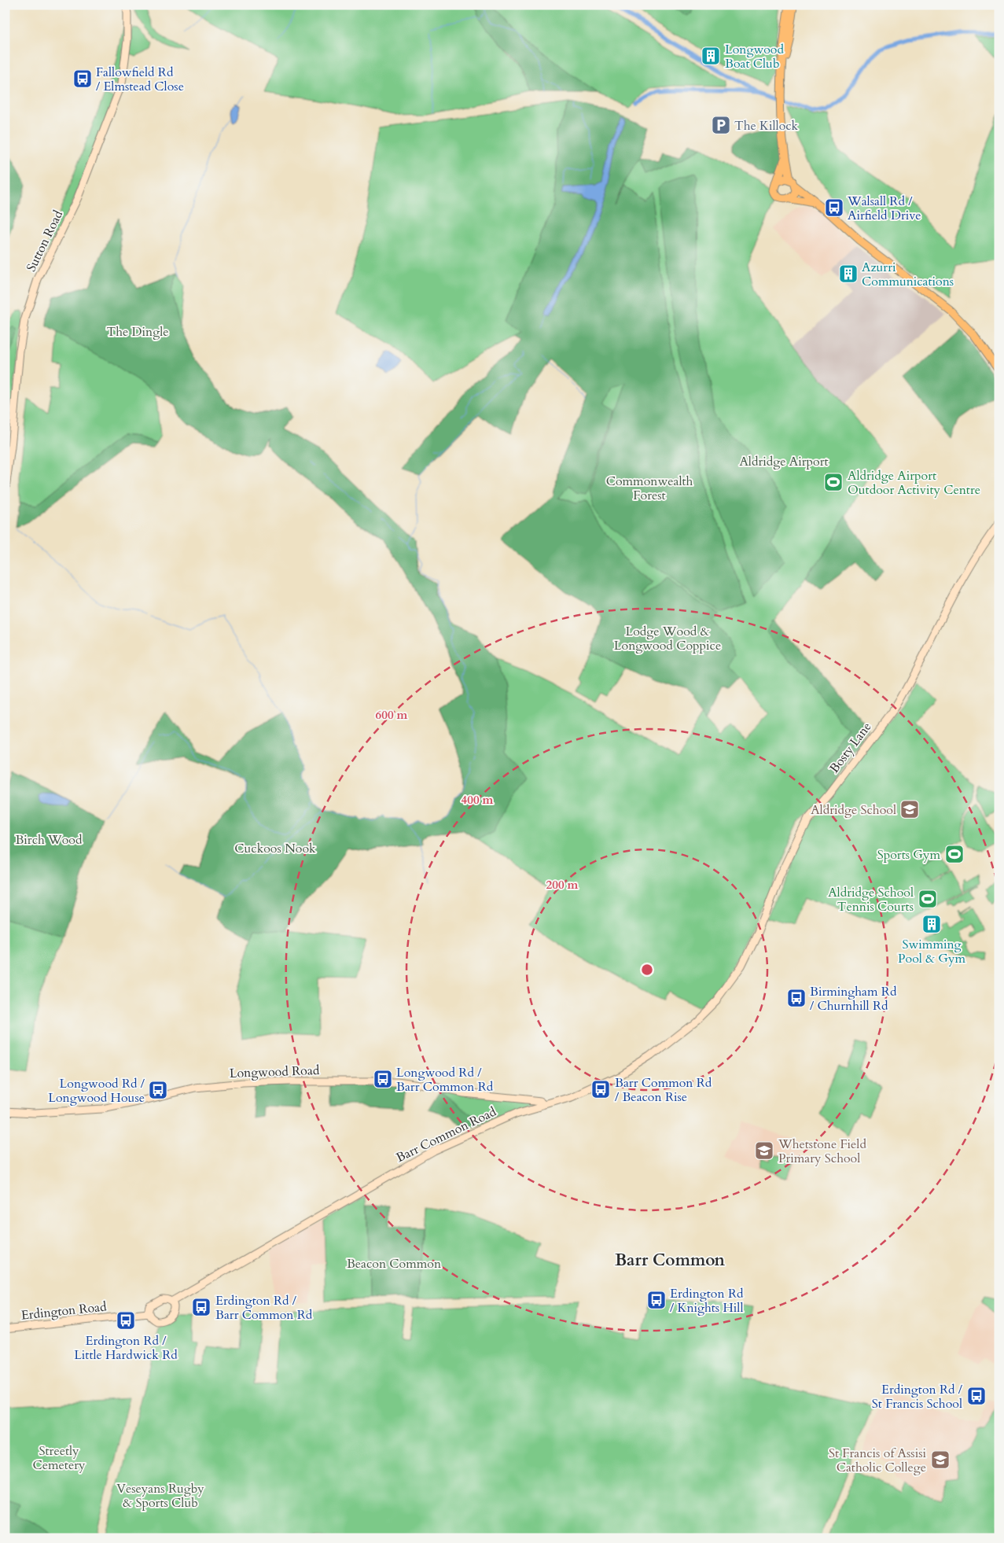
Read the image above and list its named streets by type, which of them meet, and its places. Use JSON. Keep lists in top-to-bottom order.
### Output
{
  "streets": {
    "main road": [
      "Sutton Road",
      "Bosty Lane",
      "Longwood Road",
      "Barr Common Road",
      "Erdington Road"
    ]
  },
  "crossings": [
    ["Bosty Lane", "Barr Common Road"],
    ["Longwood Road", "Barr Common Road"],
    ["Barr Common Road", "Erdington Road"]
  ],
  "districts": ["Barr Common"],
  "parks": [
    "The Dingle",
    "Aldridge Airport",
    "Commonwealth Forest",
    "Lodge Wood & Longwood Coppice",
    "Birch Wood",
    "Cuckoos Nook",
    "Beacon Common",
    "Streetly Cemetery",
    "Veseyans Rugby & Sports Club"
  ],
  "places": {
    "building": ["Longwood Boat Club", "Azurri Communications", "Swimming Pool & Gym"],
    "bus stop": [
      "Fallowfield Rd / Elmstead Close",
      "Walsall Rd / Airfield Drive",
      "Birmingham Rd / Churnhill Rd",
      "Longwood Rd / Barr Common Rd",
      "Barr Common Rd / Beacon Rise",
      "Longwood Rd / Longwood House",
      "Erdington Rd / Knights Hill",
      "Erdington Rd / Barr Common Rd",
      "Erdington Rd / Little Hardwick Rd",
      "Erdington Rd / St Francis School"
    ],
    "parking": ["The Killock"],
    "sports": ["Aldridge Airport Outdoor Activity Centre", "Sports Gym", "Aldridge School Tennis Courts"],
    "school or university": ["Aldridge School", "Whetstone Field Primary School", "St Francis of Assisi Catholic College"]
  },
  "rings": ["600 m", "400 m", "200 m"]
}
